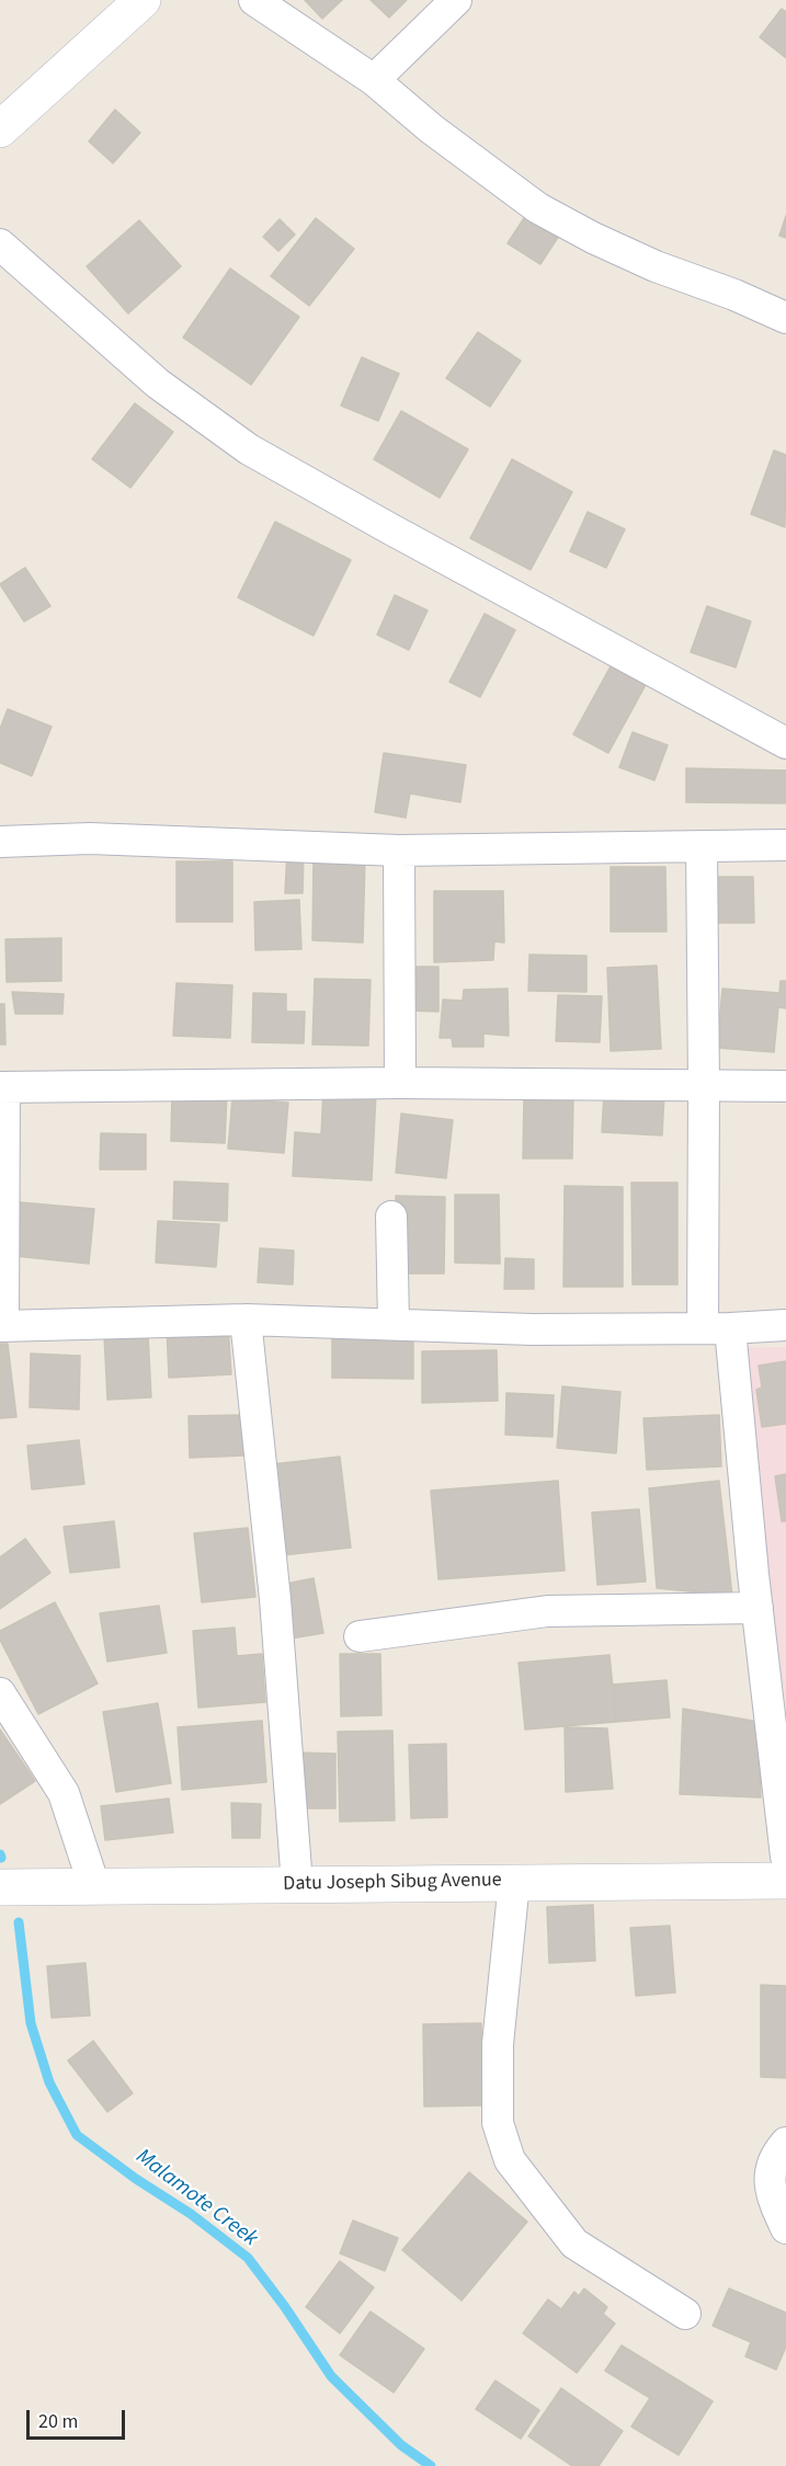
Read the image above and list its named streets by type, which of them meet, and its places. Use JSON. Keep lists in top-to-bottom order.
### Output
{
  "streets": {
    "main road": ["Datu Joseph Sibug Avenue"]
  },
  "water": ["Malamote Creek"],
  "scale_bar": "20 m"
}
